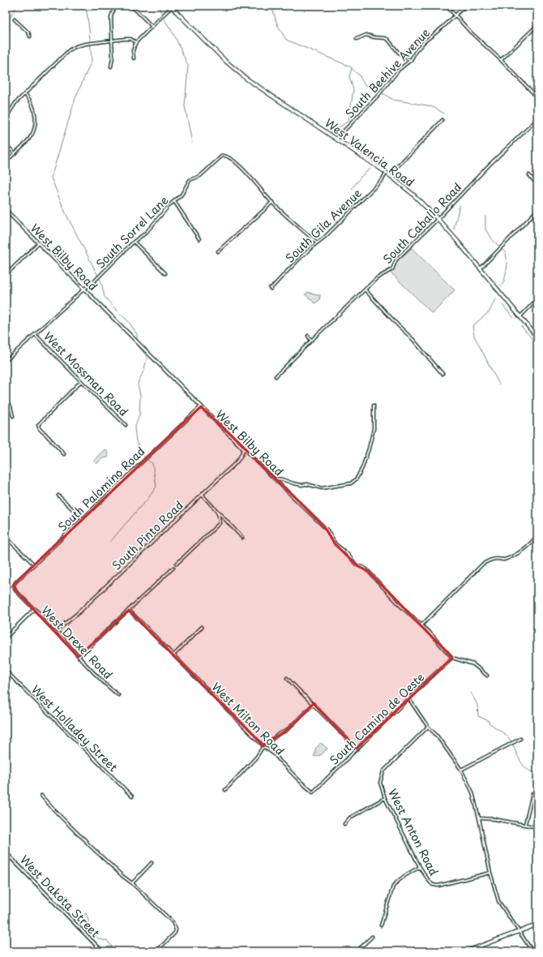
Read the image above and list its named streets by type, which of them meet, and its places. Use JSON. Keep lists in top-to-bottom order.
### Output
{
  "streets": {
    "main road": ["West Valencia Road"],
    "street": [
      "South Beehive Avenue",
      "South Caballo Road",
      "South Gila Avenue",
      "South Sorrel Lane",
      "West Bilby Road",
      "West Mossman Road",
      "South Palomino Road",
      "South Pinto Road",
      "West Drexel Road",
      "West Milton Road",
      "South Camino de Oeste",
      "West Holladay Street",
      "West Anton Road",
      "West Dakota Street"
    ]
  },
  "crossings": [
    ["South Beehive Avenue", "West Valencia Road"],
    ["West Valencia Road", "South Caballo Road"],
    ["West Valencia Road", "South Gila Avenue"],
    ["South Sorrel Lane", "West Bilby Road"],
    ["South Sorrel Lane", "West Mossman Road"],
    ["West Bilby Road", "South Palomino Road"],
    ["West Bilby Road", "South Pinto Road"],
    ["West Bilby Road", "South Camino de Oeste"],
    ["South Palomino Road", "West Drexel Road"],
    ["South Pinto Road", "West Drexel Road"],
    ["West Milton Road", "South Camino de Oeste"]
  ]
}
